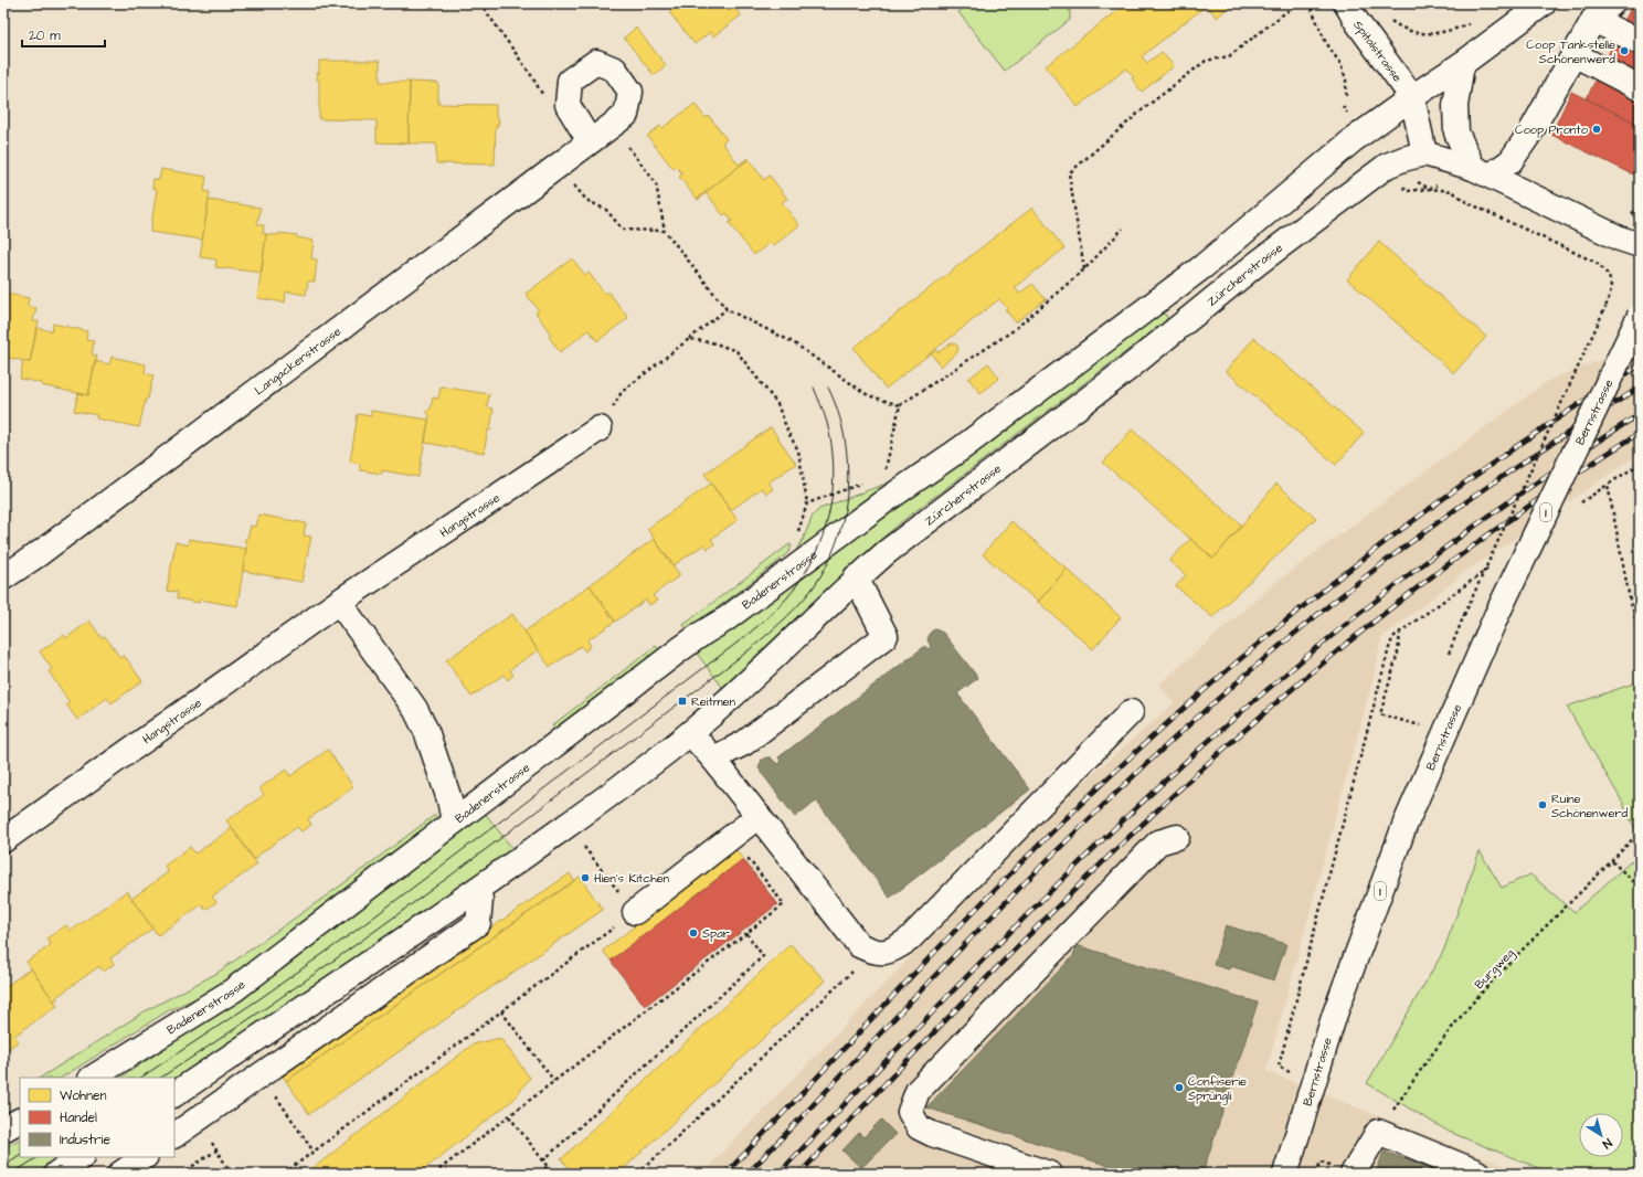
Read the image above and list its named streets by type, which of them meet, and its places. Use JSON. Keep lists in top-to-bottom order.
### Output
{
  "streets": {
    "main road": [
      "Spitalstrasse",
      "Zürcherstrasse",
      "Langackerstrasse",
      "Bernstrasse",
      "1",
      "Hangstrasse",
      "Badenerstrasse"
    ],
    "path": ["Burgweg"]
  },
  "places": {
    "other": [
      "Coop Tankstelle Schönenwerd",
      "Coop Pronto",
      "Ruine Schönenwerd",
      "Hien's Kitchen",
      "Spar",
      "Confiserie Sprüngli"
    ],
    "transit": ["Reitmen"]
  },
  "legend": ["Wohnen", "Handel", "Industrie"],
  "scale_bar": "20 m",
  "north": "bottom right"
}
